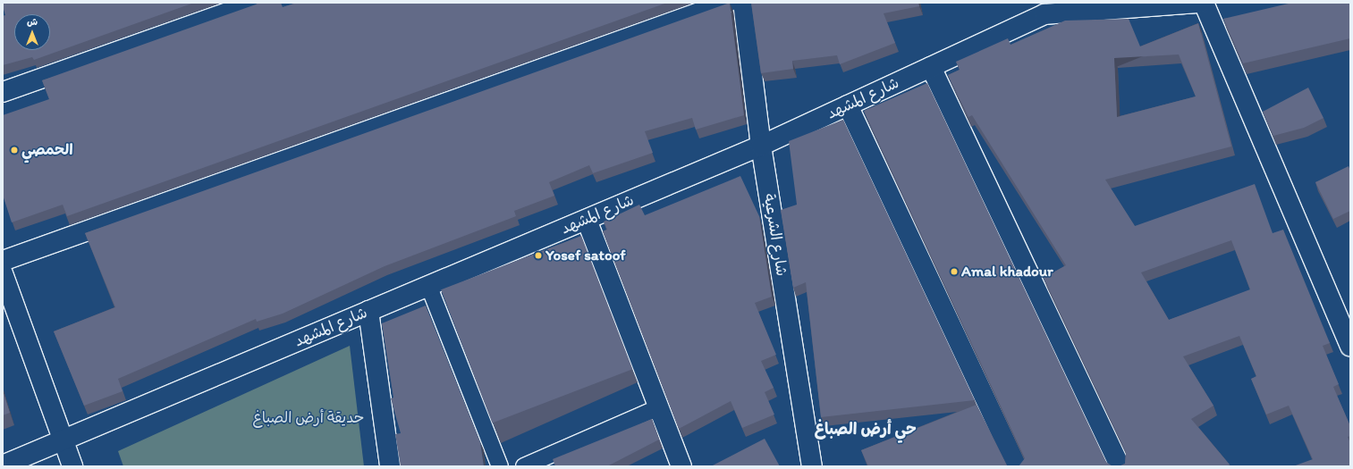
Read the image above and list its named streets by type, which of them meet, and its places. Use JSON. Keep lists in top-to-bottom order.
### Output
{
  "streets": {
    "street": ["شارع المشهد", "شارع الشرعية"]
  },
  "crossings": [
    ["شارع المشهد", "شارع الشرعية"]
  ],
  "districts": ["حي أرض الصباغ"],
  "parks": ["حديقة أرض الصباغ"],
  "places": ["الحمصي", "Yosef satoof", "Amal khadour"],
  "north": "top"
}
